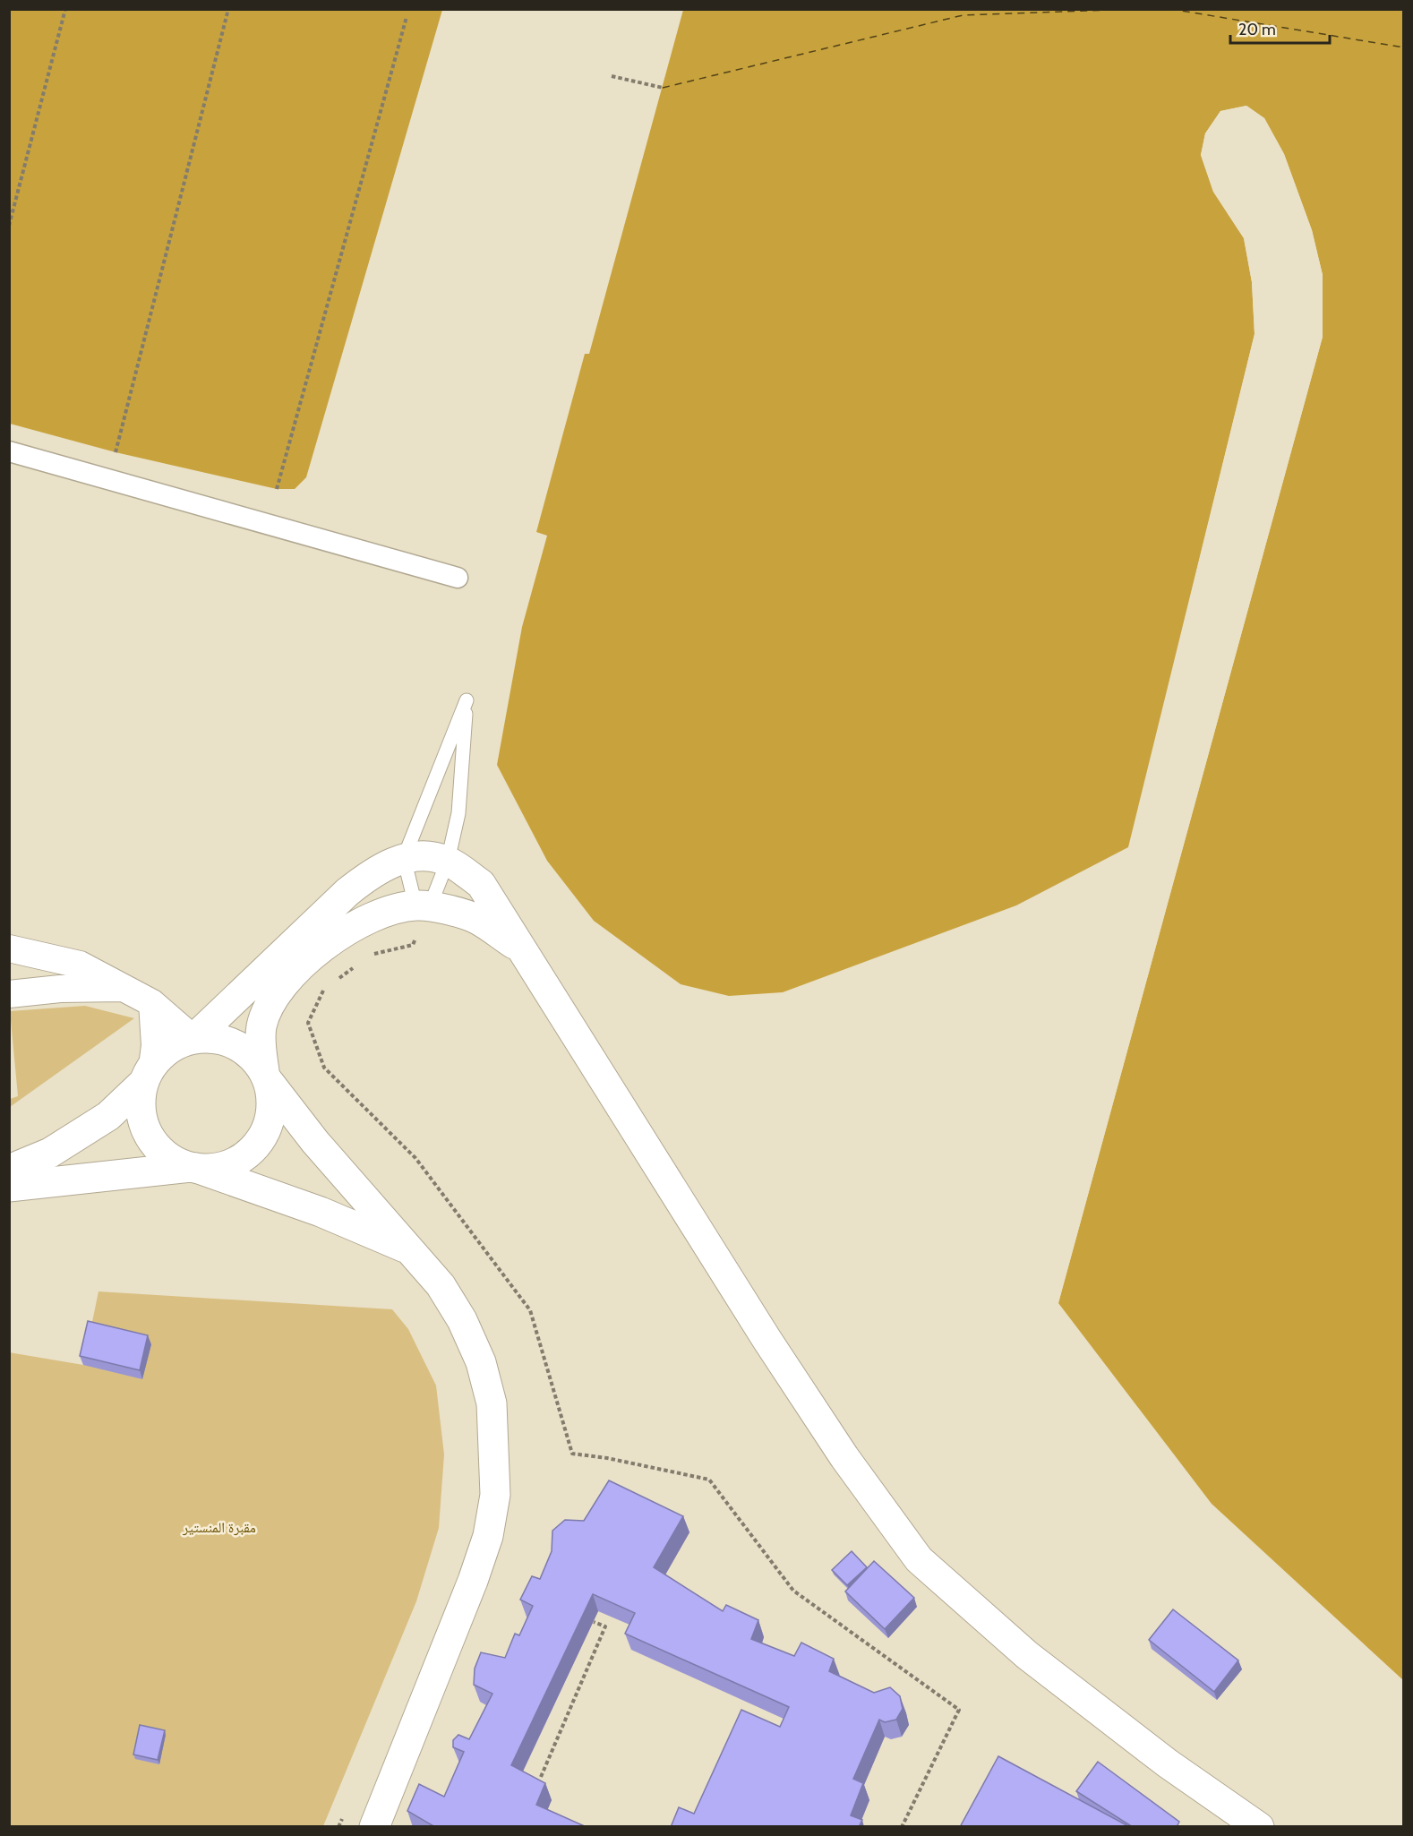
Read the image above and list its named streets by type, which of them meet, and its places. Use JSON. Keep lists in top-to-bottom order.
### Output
{
  "parks": ["مقبرة المنستير"],
  "scale_bar": "20 m"
}
